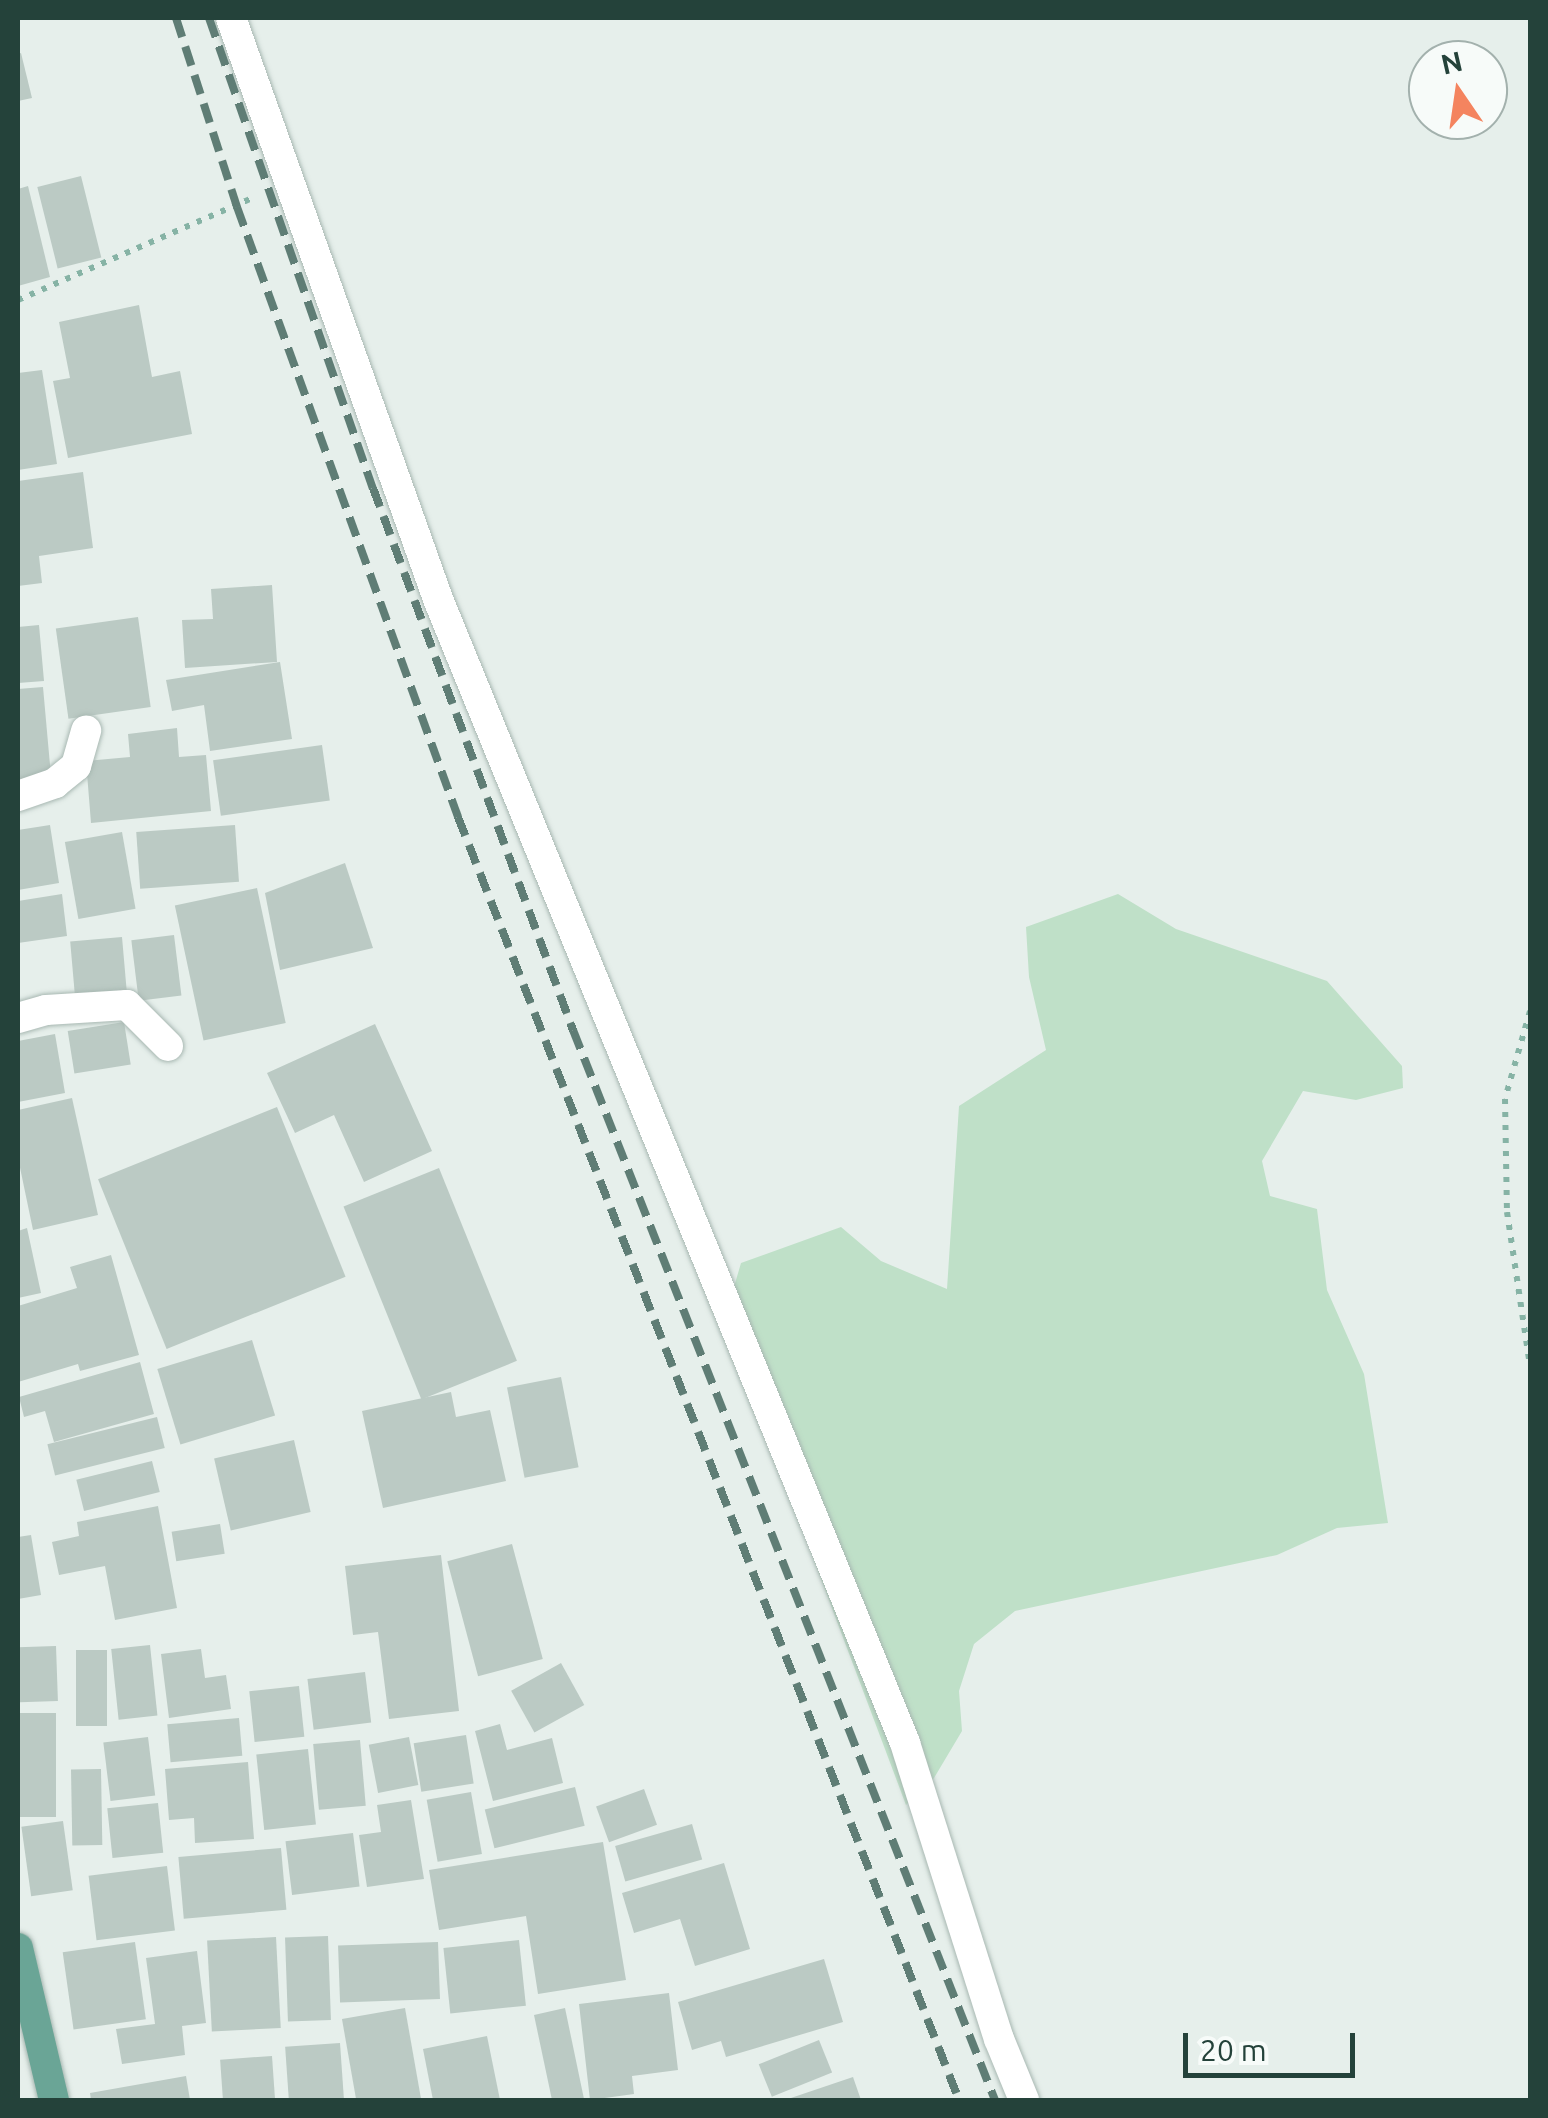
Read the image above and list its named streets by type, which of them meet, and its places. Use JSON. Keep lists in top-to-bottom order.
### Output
{
  "scale_bar": "20 m",
  "north": "top"
}
